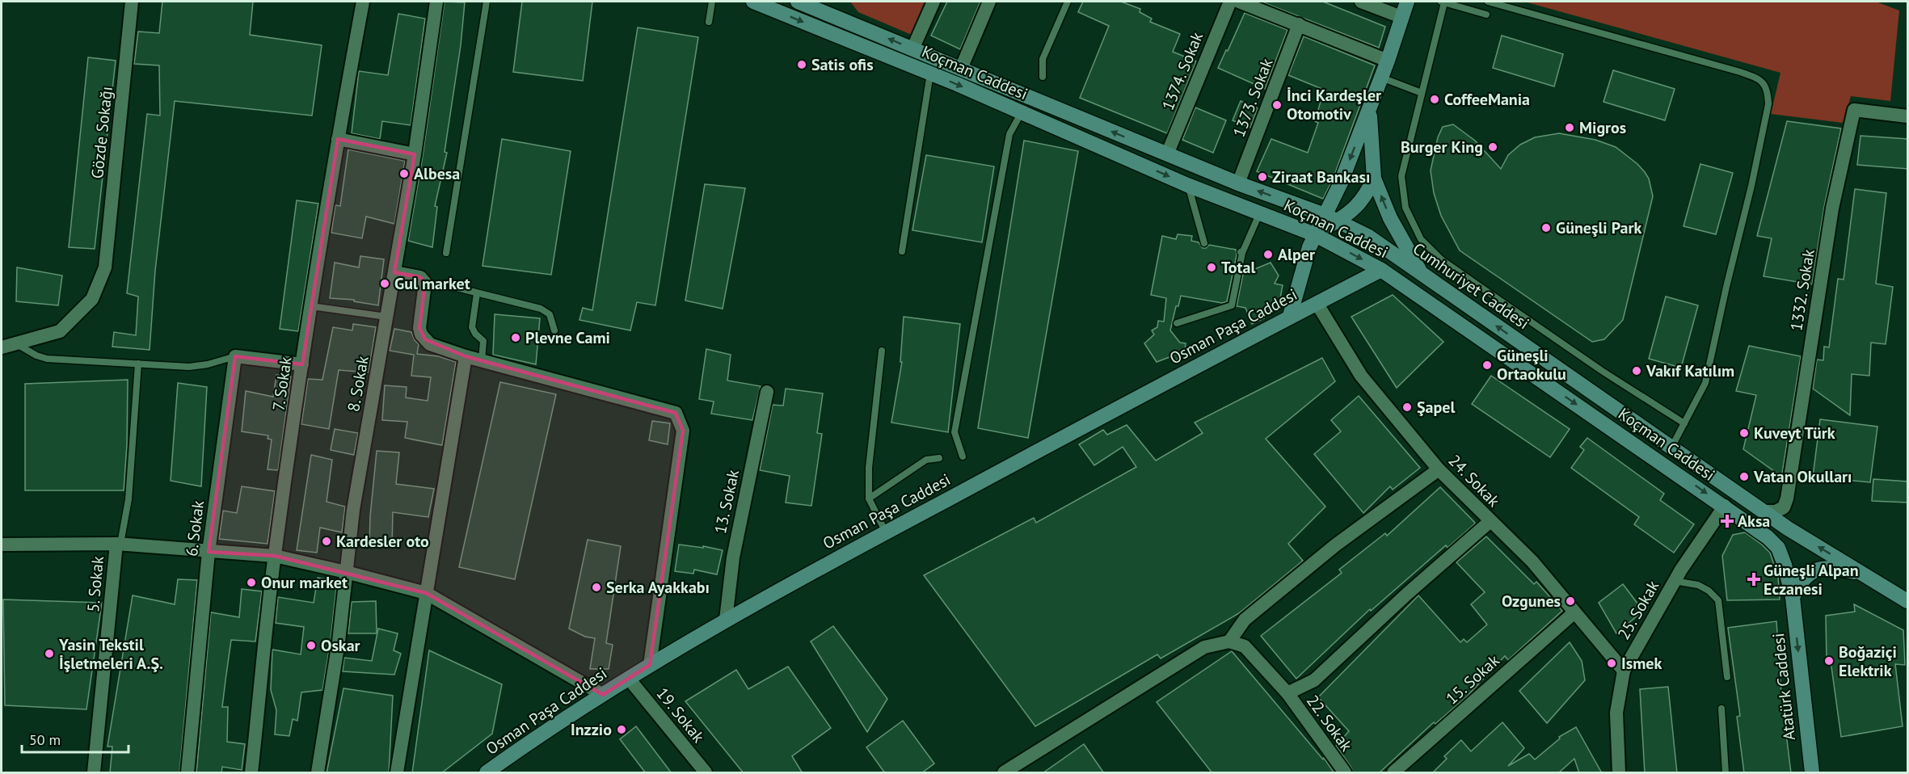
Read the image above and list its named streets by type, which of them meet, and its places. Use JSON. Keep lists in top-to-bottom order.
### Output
{
  "streets": {
    "main road": [
      "Koçman Caddesi",
      "Cumhuriyet Caddesi",
      "Osman Paşa Caddesi",
      "Atatürk Caddesi"
    ],
    "street": [
      "1374. Sokak",
      "1373. Sokak",
      "Gözde Sokağı",
      "1332. Sokak",
      "7. Sokak",
      "8. Sokak",
      "24. Sokak",
      "13. Sokak",
      "6. Sokak",
      "5. Sokak",
      "25. Sokak",
      "15. Sokak",
      "19. Sokak",
      "22. Sokak"
    ]
  },
  "crossings": [
    ["1374. Sokak", "Koçman Caddesi"],
    ["Koçman Caddesi", "1373. Sokak"],
    ["Koçman Caddesi", "Cumhuriyet Caddesi"],
    ["Koçman Caddesi", "Osman Paşa Caddesi"],
    ["Koçman Caddesi", "25. Sokak"],
    ["Koçman Caddesi", "Atatürk Caddesi"],
    ["Cumhuriyet Caddesi", "1332. Sokak"],
    ["Osman Paşa Caddesi", "24. Sokak"],
    ["Osman Paşa Caddesi", "13. Sokak"],
    ["Osman Paşa Caddesi", "19. Sokak"],
    ["24. Sokak", "25. Sokak"],
    ["24. Sokak", "15. Sokak"]
  ],
  "one_way": ["Cumhuriyet Caddesi", "Atatürk Caddesi"],
  "places": {
    "other": [
      "Satis ofis",
      "CoffeeMania",
      "İnci Kardeşler Otomotiv",
      "Migros",
      "Burger King",
      "Albesa",
      "Ziraat Bankası",
      "Güneşli Park",
      "Alper",
      "Total",
      "Gul market",
      "Plevne Cami",
      "Güneşli Ortaokulu",
      "Vakıf Katılım",
      "Şapel",
      "Kuveyt Türk",
      "Vatan Okulları",
      "Kardesler oto",
      "Onur market",
      "Serka Ayakkabı",
      "Ozgunes",
      "Oskar",
      "Yasin Tekstil İşletmeleri A.Ş.",
      "Boğaziçi Elektrik",
      "Ismek",
      "Inzzio"
    ],
    "health": ["Aksa", "Güneşli Alpan Eczanesi"]
  },
  "scale_bar": "50 m"
}
